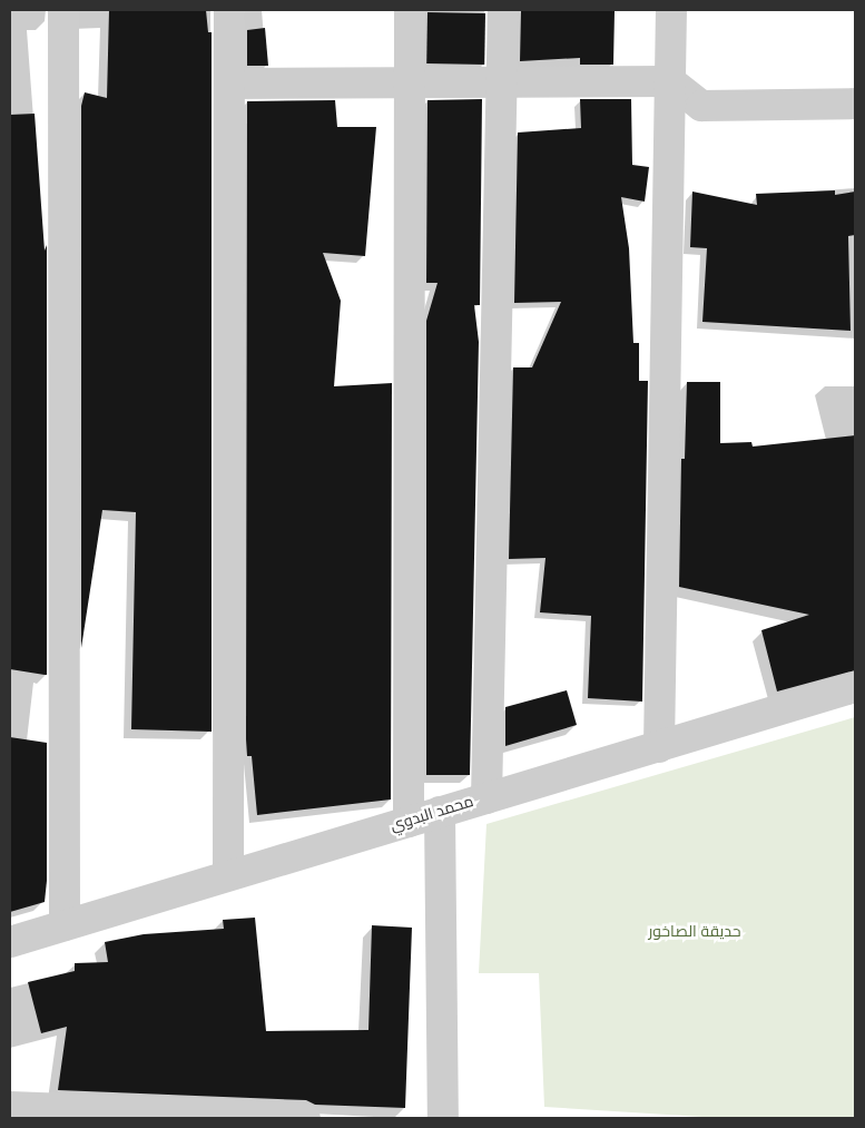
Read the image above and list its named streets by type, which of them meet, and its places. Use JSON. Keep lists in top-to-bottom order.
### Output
{
  "streets": {
    "street": ["محمد البدوي"]
  },
  "parks": ["حديقة الصاخور"]
}
